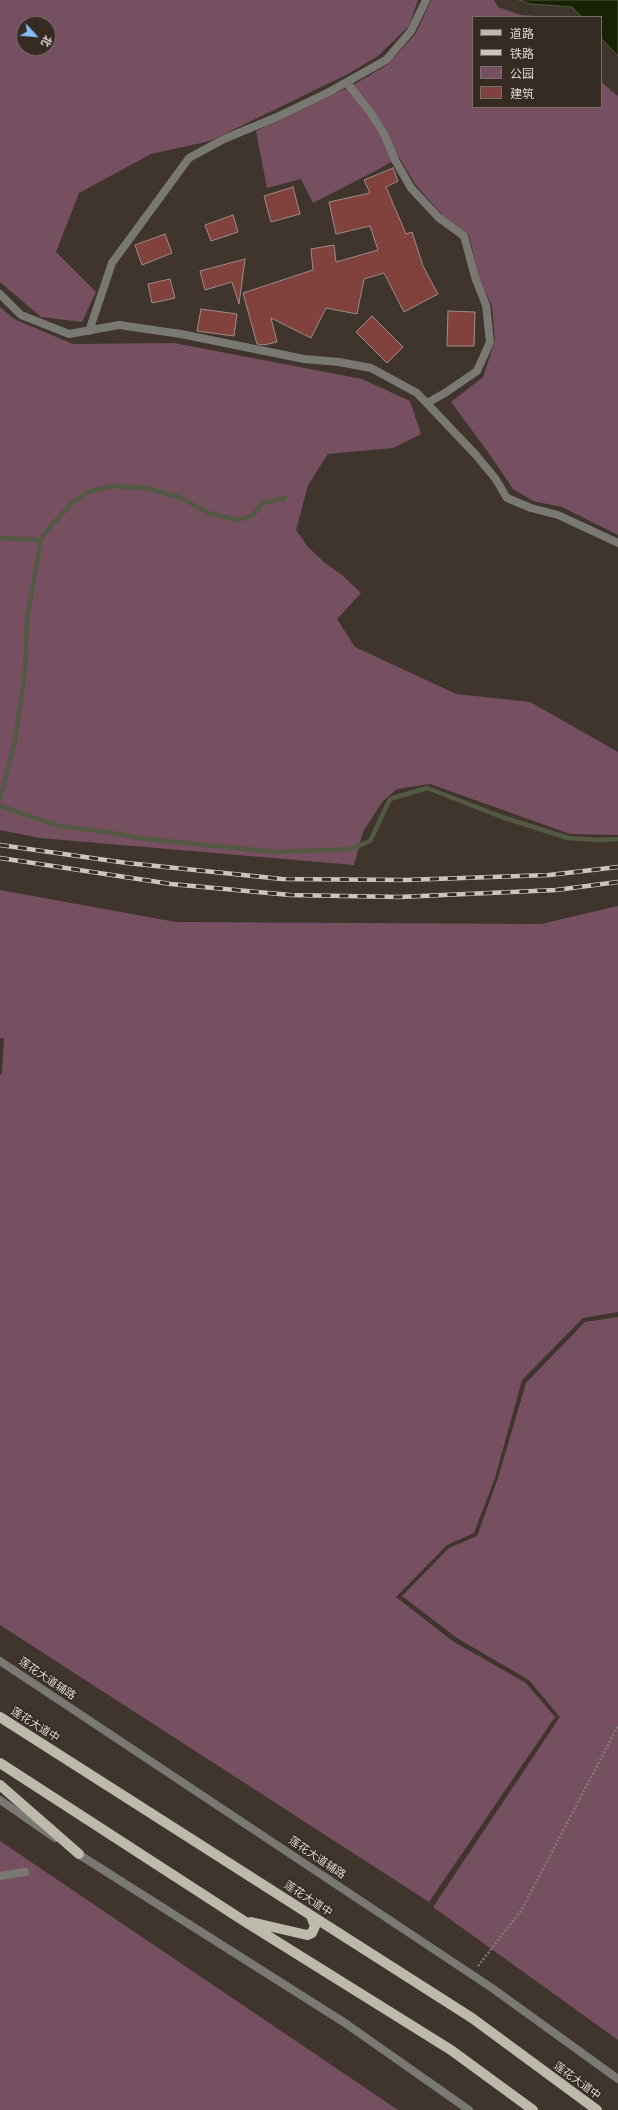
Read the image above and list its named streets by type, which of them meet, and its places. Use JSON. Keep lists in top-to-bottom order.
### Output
{
  "streets": {
    "main road": ["莲花大道中"],
    "street": ["莲花大道辅路"]
  },
  "legend": [
    "道路",
    "铁路",
    "公园",
    "建筑"
  ],
  "north": "bottom right"
}
